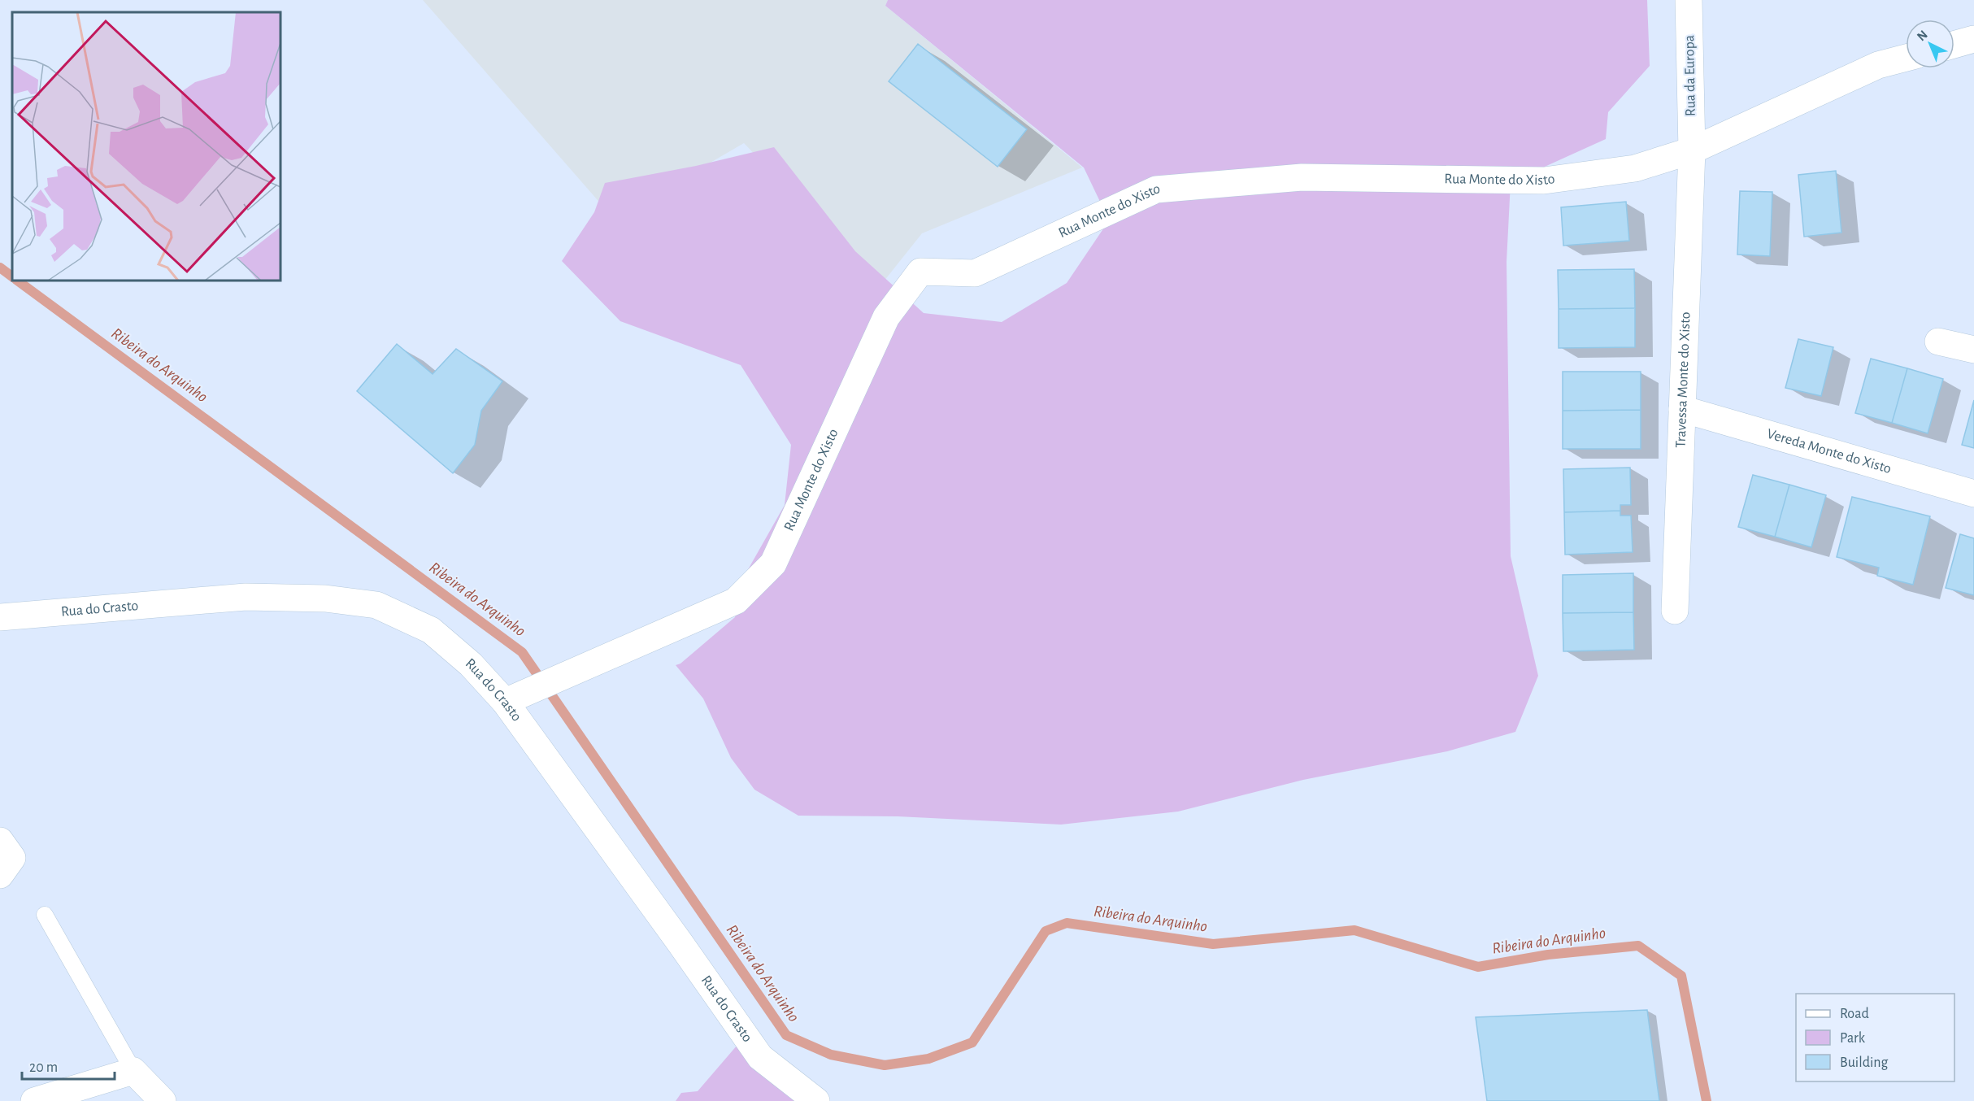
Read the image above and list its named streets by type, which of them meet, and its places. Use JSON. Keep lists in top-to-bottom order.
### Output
{
  "streets": {
    "street": [
      "Rua da Europa",
      "Rua Monte do Xisto",
      "Travessa Monte do Xisto",
      "Vereda Monte do Xisto",
      "Rua do Crasto"
    ]
  },
  "crossings": [
    ["Rua da Europa", "Rua Monte do Xisto"],
    ["Rua da Europa", "Travessa Monte do Xisto"],
    ["Rua Monte do Xisto", "Travessa Monte do Xisto"],
    ["Rua Monte do Xisto", "Rua do Crasto"],
    ["Travessa Monte do Xisto", "Vereda Monte do Xisto"]
  ],
  "water": ["Ribeira do Arquinho"],
  "legend": ["Road", "Park", "Building"],
  "scale_bar": "20 m",
  "north": "top left"
}
